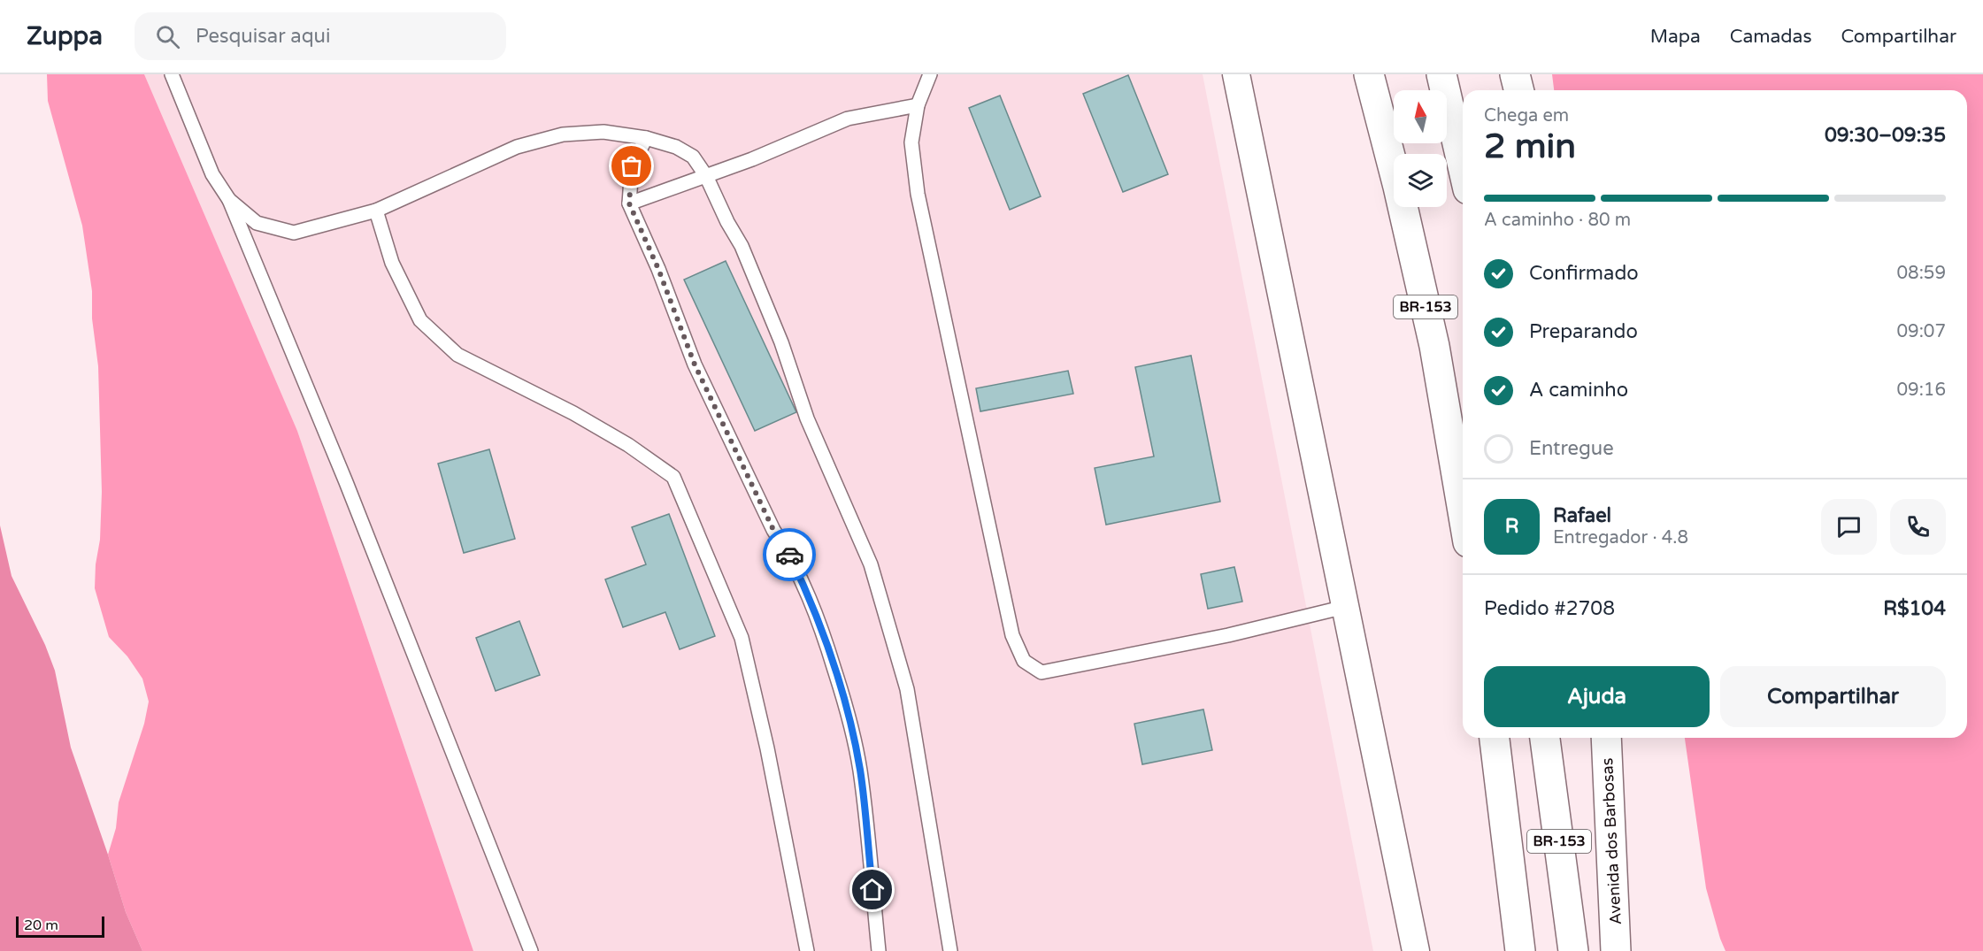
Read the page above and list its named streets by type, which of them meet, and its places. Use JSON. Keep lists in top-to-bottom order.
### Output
{
  "streets": {
    "highway": ["BR-153", "Avenida dos Barbosas"]
  },
  "scale_bar": "20 m",
  "north": "top",
  "page": {
    "header": "Zuppa",
    "search": "Pesquisar aqui",
    "nav": ["Mapa", "Camadas", "Compartilhar"],
    "heading": ["2 min", "Chega em", "09:30–09:35"],
    "panel": [
      "Rafael",
      "Entregador · 4.8",
      "Pedido #2708",
      "R$104"
    ],
    "bar": "A caminho · 80 m",
    "list": [
      ["Confirmado", "08:59"],
      ["Preparando", "09:07"],
      ["A caminho", "09:16"],
      "Entregue"
    ],
    "round": "R",
    "buttons": ["Ajuda", "Compartilhar"],
    "scale": "20 m"
  }
}
